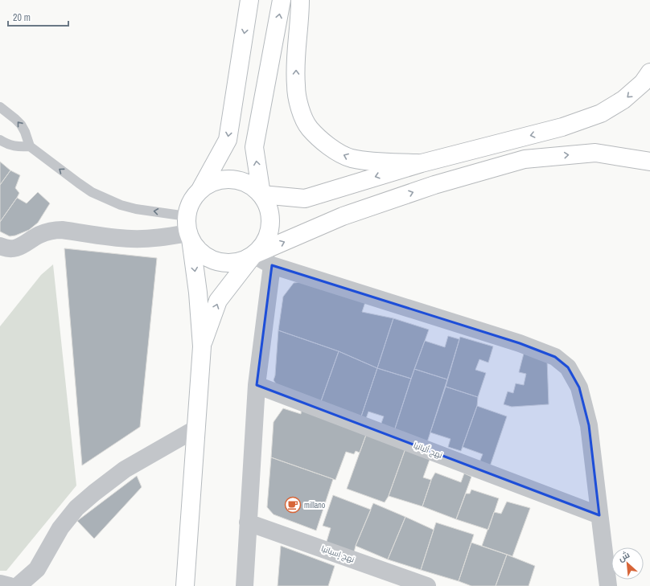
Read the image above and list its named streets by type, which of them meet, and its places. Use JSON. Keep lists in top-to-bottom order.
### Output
{
  "streets": {
    "street": ["نهج ألبانيا", "نهج إسبانيا"]
  },
  "places": {
    "cafe": ["millano"]
  },
  "scale_bar": "20 m",
  "north": "top left"
}
